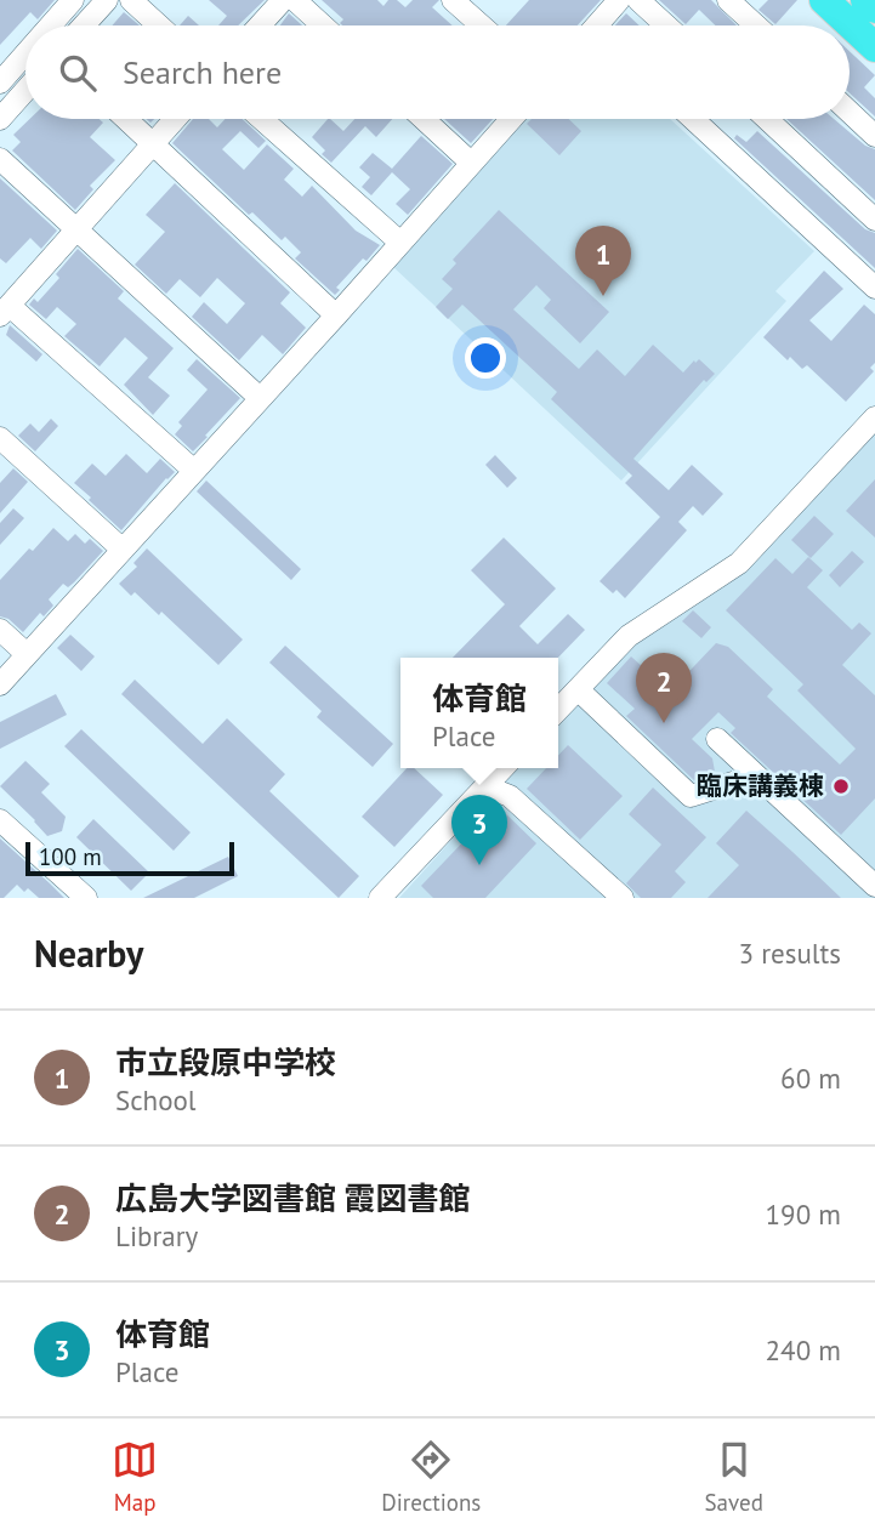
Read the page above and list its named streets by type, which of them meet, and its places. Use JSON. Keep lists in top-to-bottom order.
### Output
{
  "places": ["臨床講義棟"],
  "scale_bar": "100 m",
  "page": {
    "search": "Search here",
    "pins": ["1", "2", "3"],
    "popup": ["体育館", "Place"],
    "scale": "100 m",
    "heading": ["Nearby", "3 results"],
    "list": [
      {
        "mark": "1",
        "name": "市立段原中学校",
        "note": "School",
        "value": "60 m"
      },
      {
        "mark": "2",
        "name": "広島大学図書館 霞図書館",
        "note": "Library",
        "value": "190 m"
      },
      {
        "mark": "3",
        "name": "体育館",
        "note": "Place",
        "value": "240 m"
      }
    ],
    "nav": ["Map", "Directions", "Saved"]
  }
}
